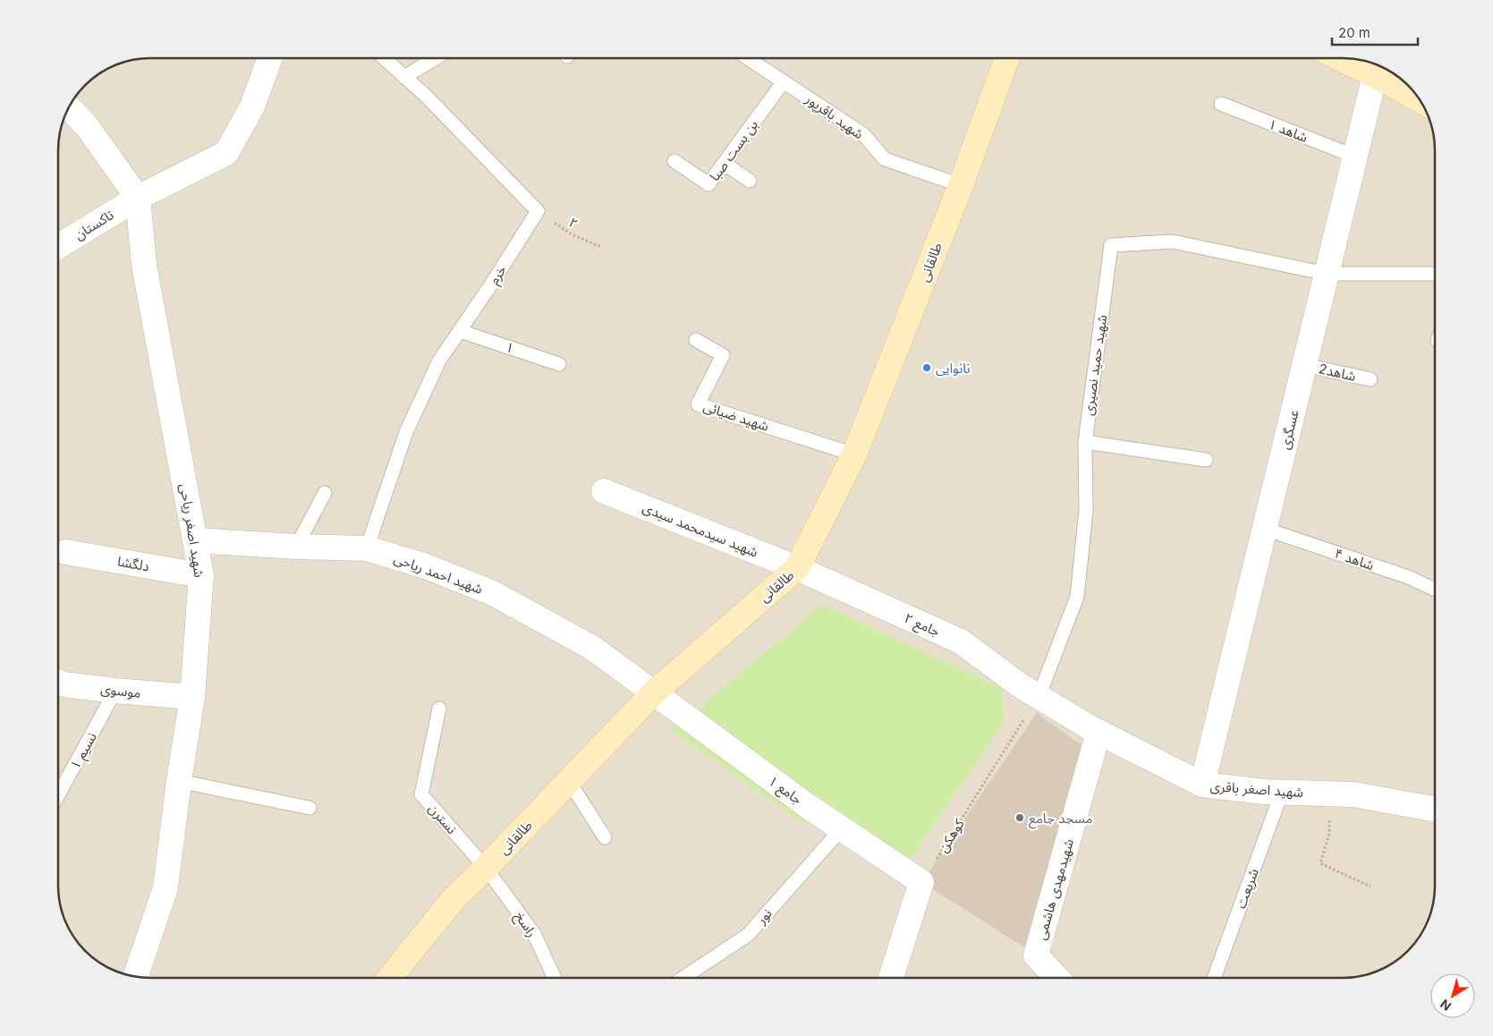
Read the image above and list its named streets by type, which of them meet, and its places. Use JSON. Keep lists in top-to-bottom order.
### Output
{
  "streets": {
    "street": [
      "تاکستان",
      "طالقانی",
      "عسگری",
      "شهید سیدمحمد سیدی",
      "شهید اصغر ریاحی",
      "دلگشا",
      "شهید احمد ریاحی",
      "جامع ۲",
      "موسوی",
      "شهید اصغر باقری",
      "جامع ۱",
      "شهیدمهدی هاشمی"
    ],
    "lane": [
      "شهید باقرپور",
      "شاهد ۱",
      "بن بست صبا",
      "خرم",
      "۱",
      "شهید حمید نصیری",
      "شاهد2",
      "شهید ضیائی",
      "شاهد ۴",
      "نسیم ۱",
      "نسترن",
      "شریعت",
      "نور",
      "راسخ"
    ],
    "path": ["۲", "کوهکن"]
  },
  "crossings": [
    ["شهید باقرپور", "بن بست صبا"],
    ["شهید باقرپور", "طالقانی"],
    ["شاهد ۱", "عسگری"],
    ["۲", "خرم"],
    ["تاکستان", "شهید اصغر ریاحی"],
    ["طالقانی", "شهید ضیائی"],
    ["طالقانی", "شهید سیدمحمد سیدی"],
    ["طالقانی", "شهید احمد ریاحی"],
    ["طالقانی", "جامع ۲"],
    ["طالقانی", "جامع ۱"],
    ["طالقانی", "نسترن"],
    ["طالقانی", "راسخ"],
    ["خرم", "۱"],
    ["خرم", "شهید احمد ریاحی"],
    ["شهید حمید نصیری", "عسگری"],
    ["شهید حمید نصیری", "جامع ۲"],
    ["شهید حمید نصیری", "شهید اصغر باقری"],
    ["شهید حمید نصیری", "کوهکن"],
    ["شاهد2", "عسگری"],
    ["عسگری", "شاهد ۴"],
    ["عسگری", "شهید اصغر باقری"],
    ["شهید سیدمحمد سیدی", "جامع ۲"],
    ["شهید اصغر ریاحی", "دلگشا"],
    ["شهید اصغر ریاحی", "شهید احمد ریاحی"],
    ["شهید اصغر ریاحی", "موسوی"],
    ["شهید احمد ریاحی", "جامع ۱"],
    ["جامع ۲", "شهید اصغر باقری"],
    ["جامع ۲", "کوهکن"],
    ["موسوی", "نسیم ۱"],
    ["شهید اصغر باقری", "کوهکن"],
    ["شهید اصغر باقری", "شریعت"],
    ["شهید اصغر باقری", "شهیدمهدی هاشمی"],
    ["جامع ۱", "کوهکن"],
    ["جامع ۱", "نور"],
    ["نسترن", "راسخ"]
  ],
  "places": ["نانوایی", "مسجد جامع"],
  "scale_bar": "20 m",
  "north": "bottom left"
}
